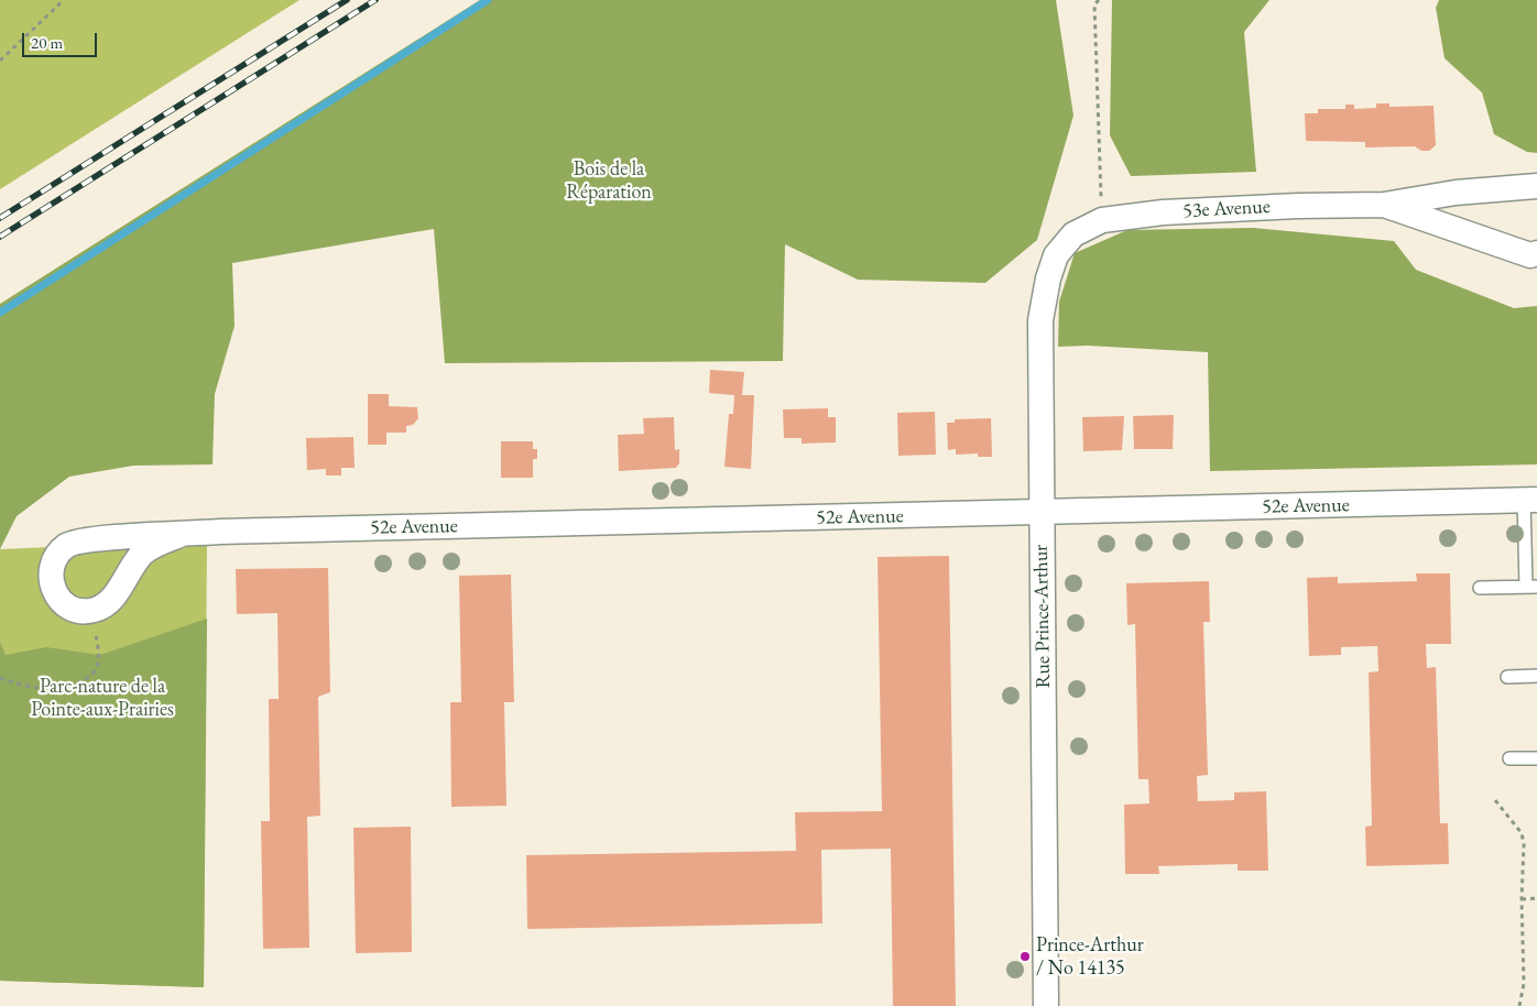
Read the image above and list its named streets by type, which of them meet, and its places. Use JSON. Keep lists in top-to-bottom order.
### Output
{
  "streets": {
    "street": ["53e Avenue", "52e Avenue", "Rue Prince-Arthur"]
  },
  "crossings": [
    ["53e Avenue", "Rue Prince-Arthur"],
    ["52e Avenue", "Rue Prince-Arthur"]
  ],
  "parks": ["Bois de la Réparation", "Parc-nature de la Pointe-aux-Prairies"],
  "places": ["Prince-Arthur / No 14135"],
  "scale_bar": "20 m"
}
